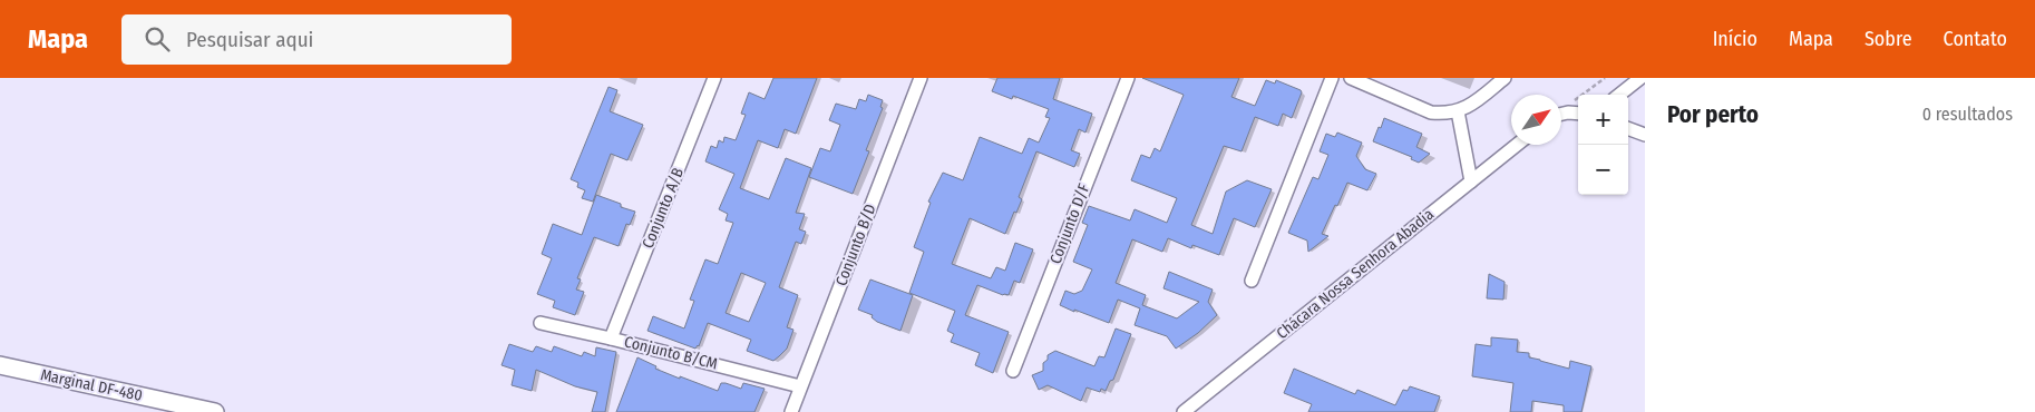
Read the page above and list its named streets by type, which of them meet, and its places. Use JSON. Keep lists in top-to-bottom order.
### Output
{
  "streets": {
    "street": [
      "Conjunto A/B",
      "Conjunto D/F",
      "Conjunto B/D",
      "Chácara Nossa Senhora Abadia",
      "Conjunto B/CM",
      "Marginal DF-480"
    ]
  },
  "crossings": [
    ["Conjunto A/B", "Conjunto B/CM"],
    ["Conjunto B/D", "Conjunto B/CM"]
  ],
  "north": "top right",
  "page": {
    "header": "Mapa",
    "search": "Pesquisar aqui",
    "nav": [
      "Início",
      "Mapa",
      "Sobre",
      "Contato"
    ],
    "heading": ["Por perto", "0 resultados"],
    "map_buttons": ["+", "−"]
  }
}
